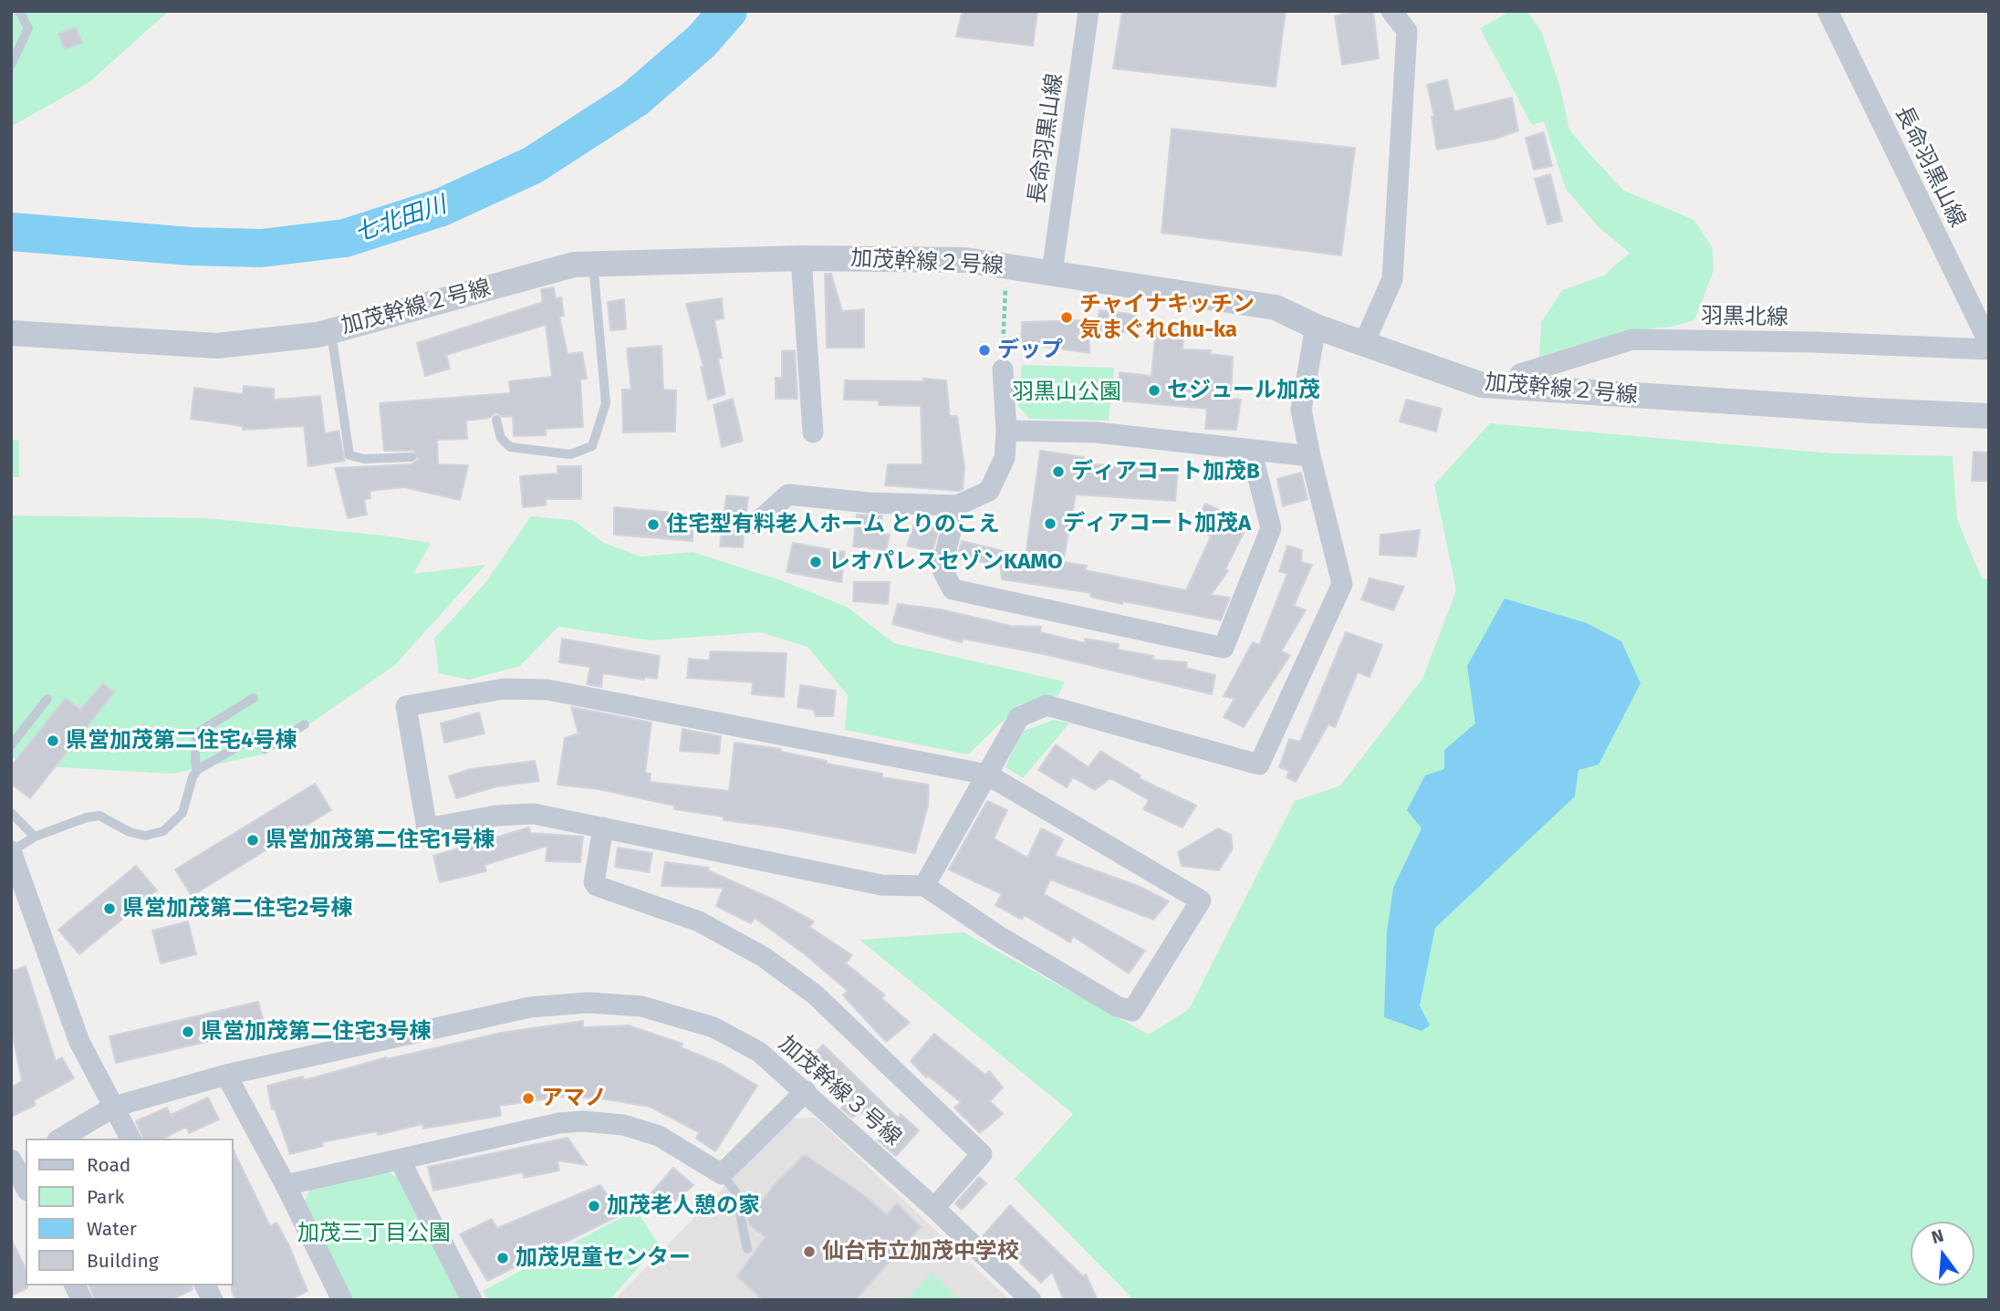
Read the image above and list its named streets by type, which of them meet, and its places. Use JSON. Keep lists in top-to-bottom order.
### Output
{
  "streets": {
    "street": [
      "長命羽黒山線",
      "加茂幹線２号線",
      "羽黒北線",
      "加茂幹線３号線"
    ]
  },
  "crossings": [
    ["長命羽黒山線", "加茂幹線２号線"],
    ["加茂幹線２号線", "羽黒北線"]
  ],
  "water": ["七北田川"],
  "parks": ["羽黒山公園", "加茂三丁目公園"],
  "places": [
    "チャイナキッチン 気まぐれChu-ka",
    "デップ",
    "セジュール加茂",
    "ディアコート加茂B",
    "ディアコート加茂A",
    "住宅型有料老人ホーム とりのこえ",
    "レオパレスセゾンKAMO",
    "県営加茂第二住宅4号棟",
    "県営加茂第二住宅1号棟",
    "県営加茂第二住宅2号棟",
    "県営加茂第二住宅3号棟",
    "アマノ",
    "加茂老人憩の家",
    "仙台市立加茂中学校",
    "加茂児童センター"
  ],
  "legend": [
    "Road",
    "Park",
    "Water",
    "Building"
  ],
  "north": "top"
}
